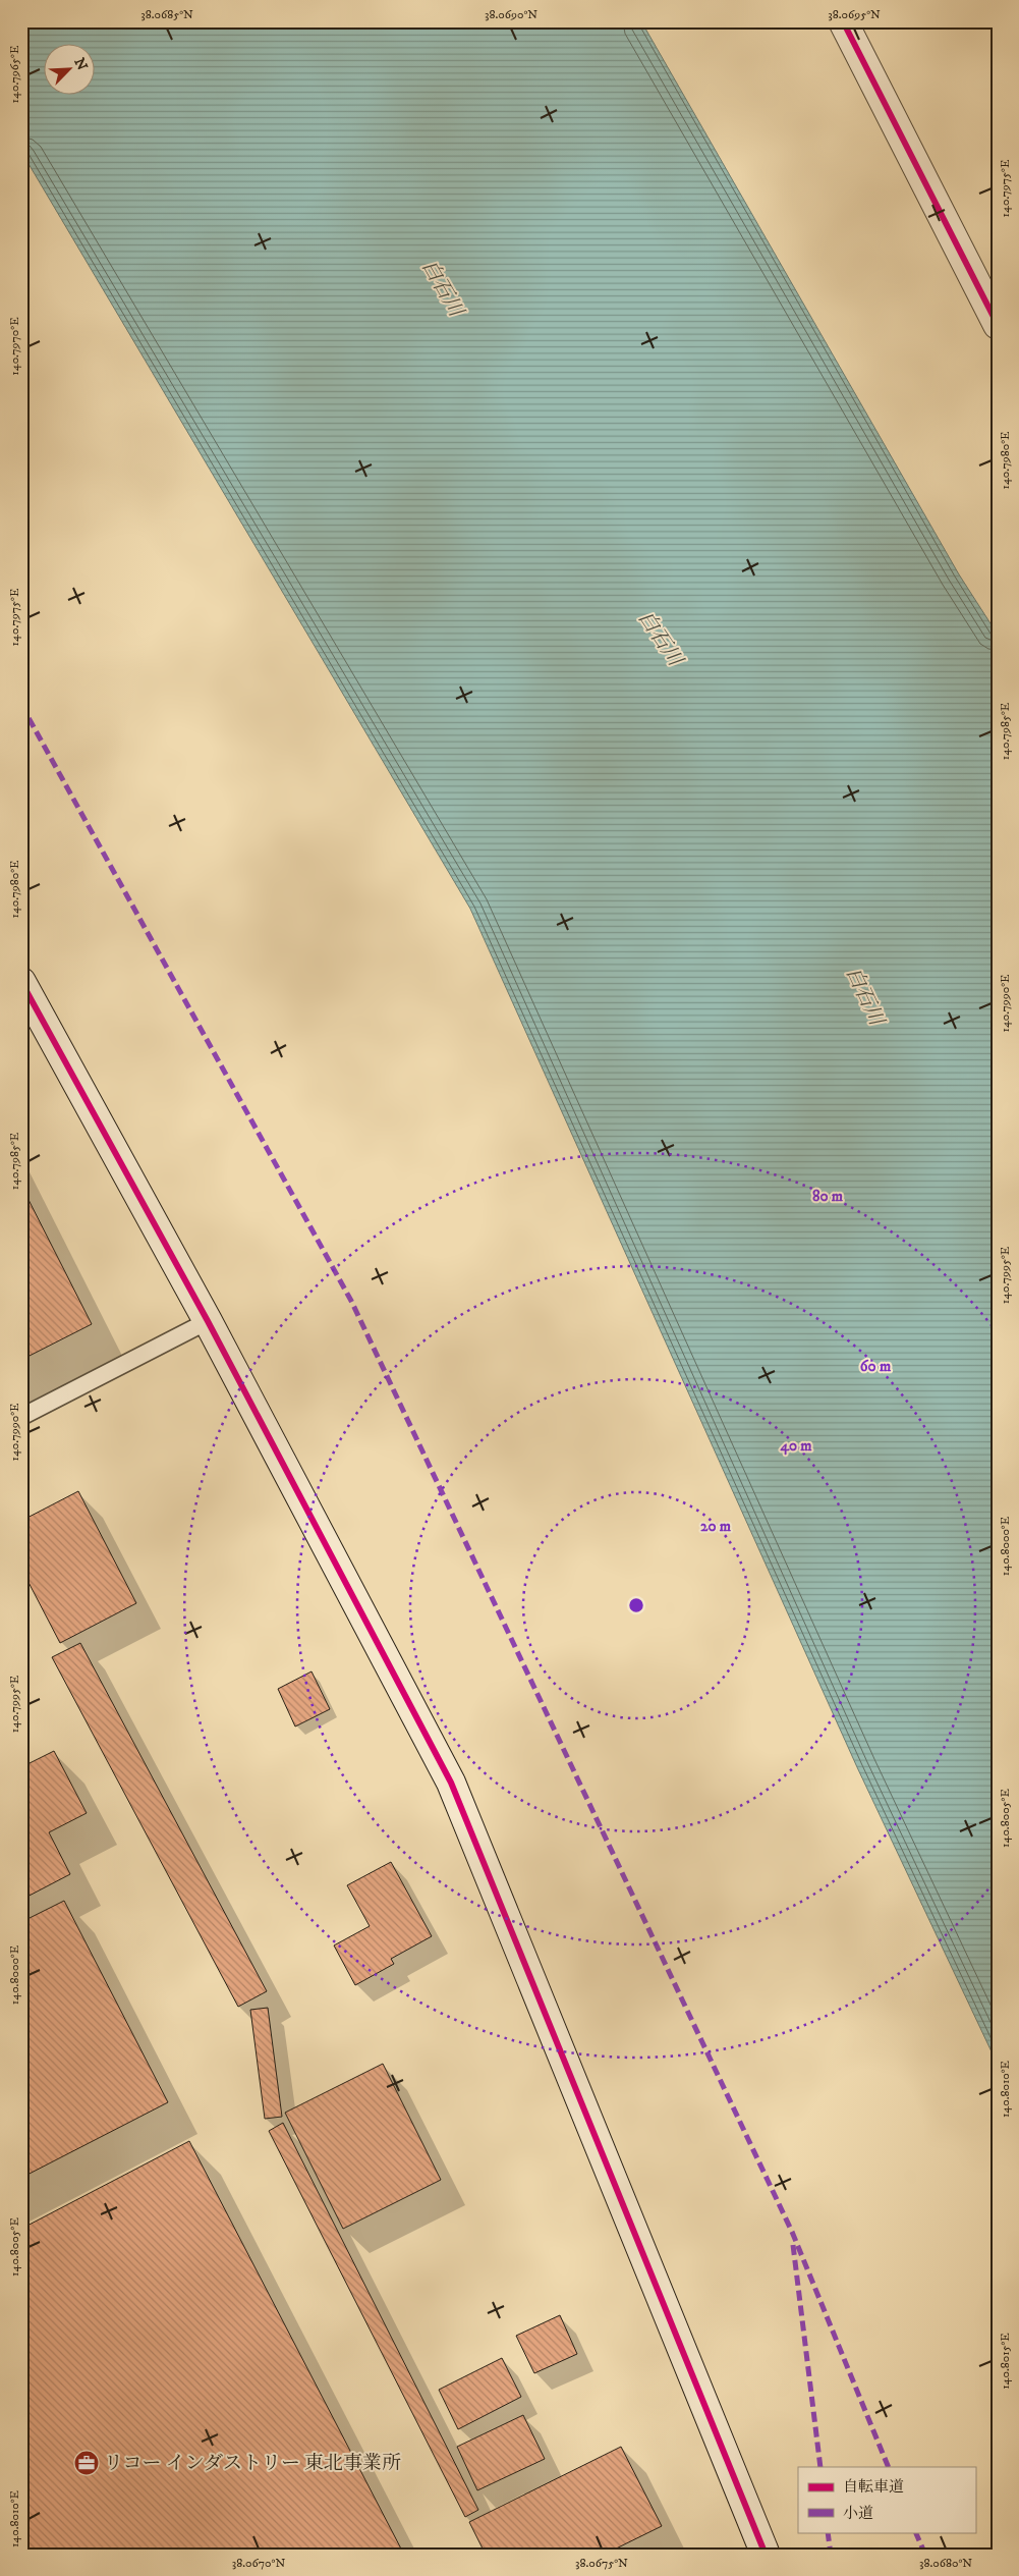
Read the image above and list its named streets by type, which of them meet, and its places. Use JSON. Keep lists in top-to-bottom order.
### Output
{
  "water": ["白石川"],
  "places": {
    "office": ["リコー インダストリー 東北事業所"]
  },
  "legend": ["自転車道", "小道"],
  "north": "top right",
  "coordinates": [
    "38.0685°N",
    "38.0690°N",
    "38.0695°N",
    "140.7965°E",
    "140.7975°E",
    "140.7970°E",
    "140.7980°E",
    "140.7985°E",
    "140.7990°E",
    "140.7995°E",
    "140.8000°E",
    "140.8005°E",
    "140.8010°E",
    "140.8015°E",
    "38.0670°N",
    "38.0675°N",
    "38.0680°N"
  ],
  "rings": [
    "80 m",
    "60 m",
    "40 m",
    "20 m"
  ]
}
